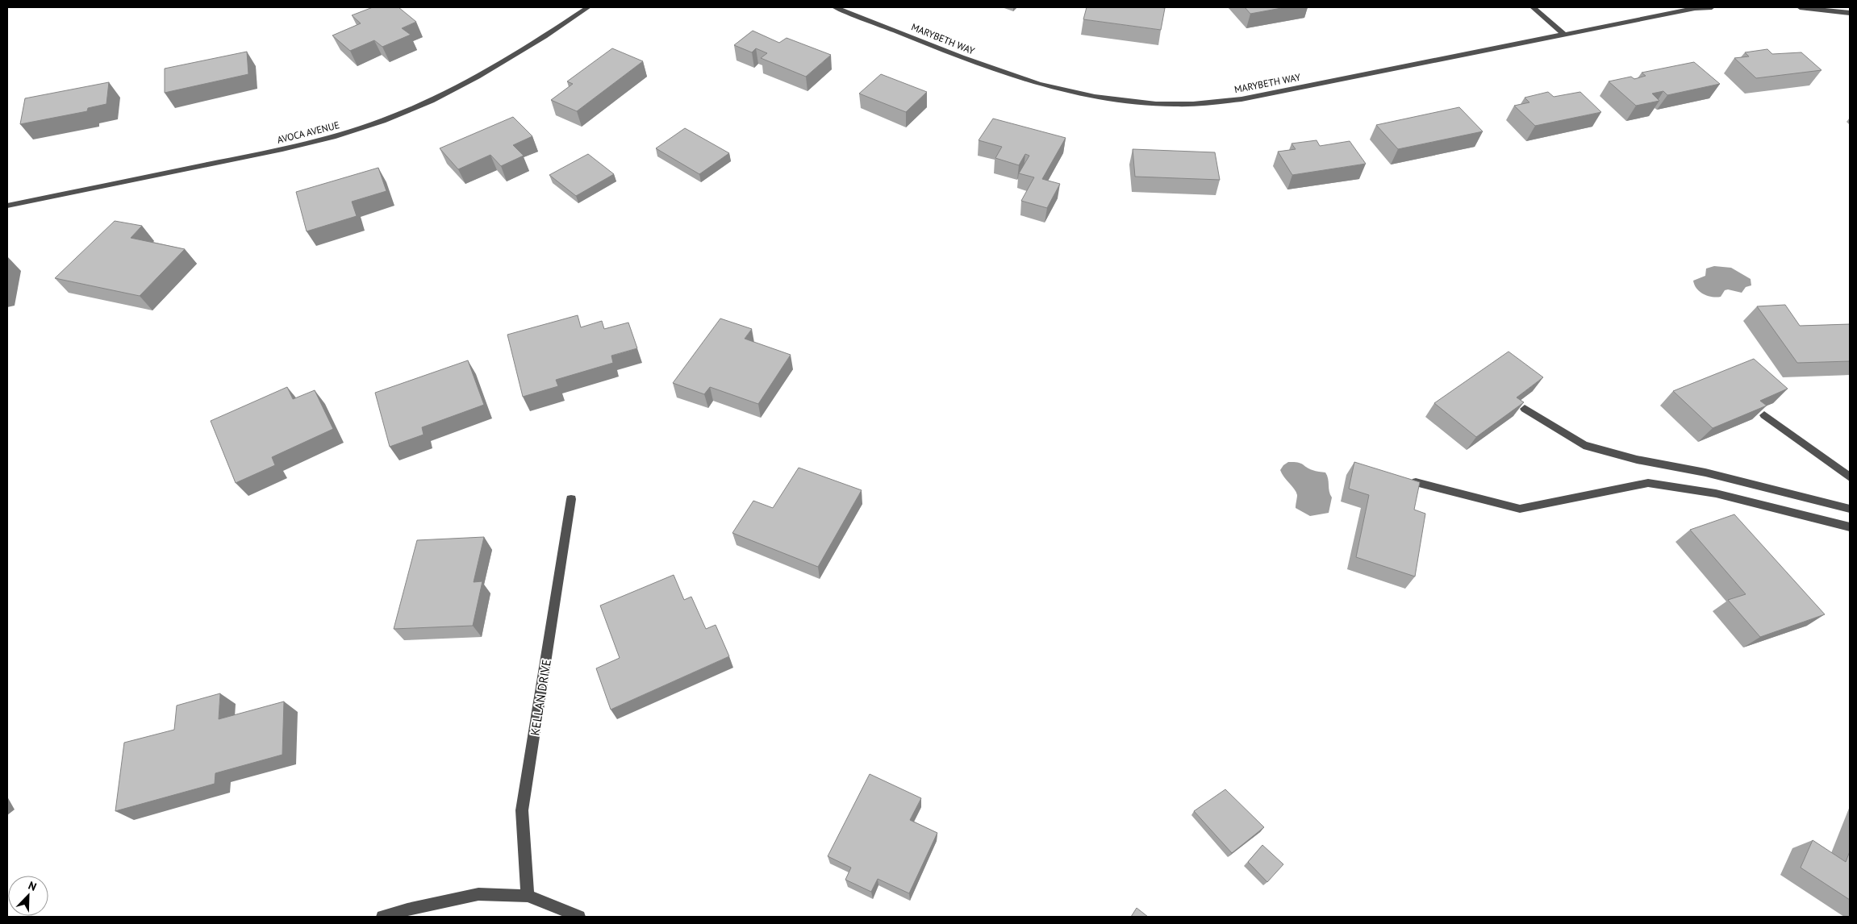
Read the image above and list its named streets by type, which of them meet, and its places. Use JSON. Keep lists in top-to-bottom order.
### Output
{
  "streets": {
    "street": ["MARYBETH WAY", "AVOCA AVENUE", "KELLAN DRIVE"]
  },
  "north": "top right"
}
